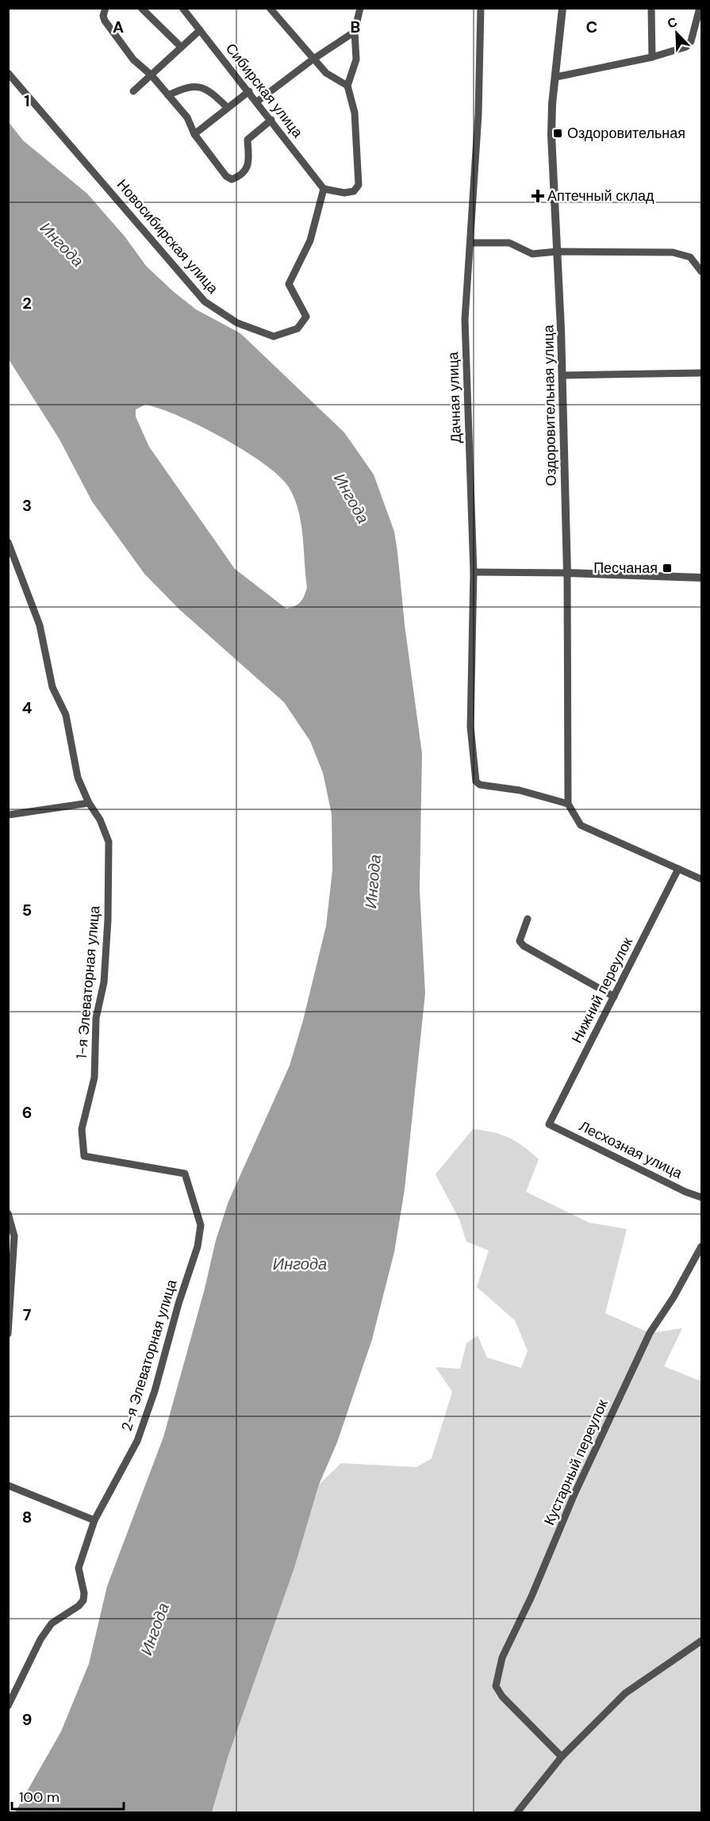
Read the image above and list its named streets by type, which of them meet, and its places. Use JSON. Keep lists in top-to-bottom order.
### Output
{
  "streets": {
    "street": [
      "Сибирская улица",
      "Новосибирская улица",
      "Дачная улица",
      "Оздоровительная улица",
      "1-я Элеваторная улица",
      "Нижний переулок",
      "Лесхозная улица",
      "2-я Элеваторная улица",
      "Кустарный переулок"
    ]
  },
  "crossings": [
    ["Сибирская улица", "Новосибирская улица"],
    ["Дачная улица", "Оздоровительная улица"],
    ["1-я Элеваторная улица", "2-я Элеваторная улица"],
    ["Нижний переулок", "Лесхозная улица"]
  ],
  "water": ["Ингода"],
  "places": {
    "transit": ["Оздоровительная", "Песчаная"],
    "health": ["Аптечный склад"]
  },
  "scale_bar": "100 m",
  "north": "top left",
  "grid": {
    "columns": ["A", "B", "C"],
    "rows": [
      "1",
      "2",
      "3",
      "4",
      "5",
      "6",
      "7",
      "8",
      "9"
    ]
  }
}
